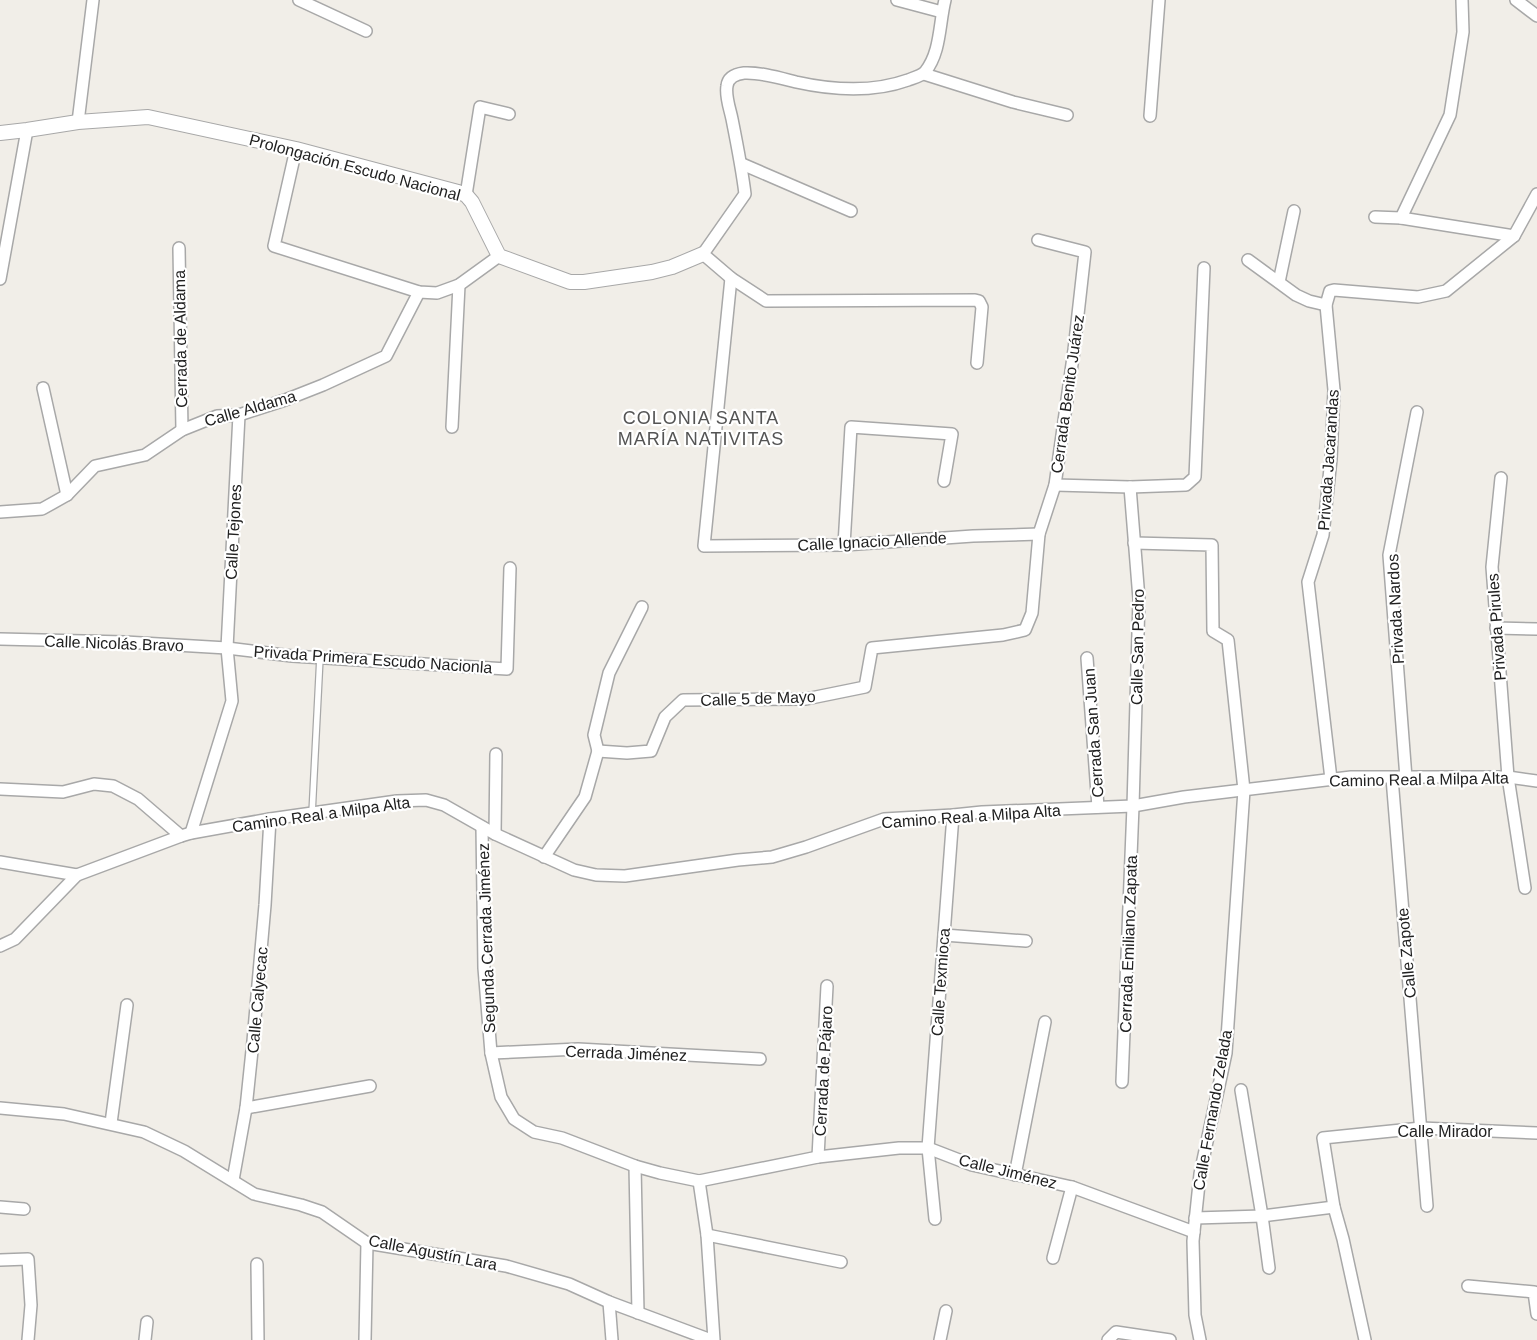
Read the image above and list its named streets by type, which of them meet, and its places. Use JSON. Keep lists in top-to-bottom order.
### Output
{
  "streets": {
    "street": [
      "Prolongación Escudo Nacional",
      "Cerrada de Aldama",
      "Cerrada Benito Juárez",
      "Calle Aldama",
      "Privada Jacarandas",
      "Calle Tejones",
      "Calle Ignacio Allende",
      "Privada Nardos",
      "Privada Pirules",
      "Calle Nicolás Bravo",
      "Calle San Pedro",
      "Privada Primera Escudo Nacionla",
      "Calle 5 de Mayo",
      "Cerrada San Juan",
      "Camino Real a Milpa Alta",
      "Segunda Cerrada Jiménez",
      "Cerrada Emiliano Zapata",
      "Calle Zapote",
      "Calle Texmioca",
      "Calle Calyecac",
      "Cerrada Jiménez",
      "Cerrada de Pájaro",
      "Calle Fernando Zelada",
      "Calle Mirador",
      "Calle Jiménez",
      "Calle Agustín Lara"
    ]
  },
  "crossings": [
    ["Cerrada de Aldama", "Calle Aldama"],
    ["Cerrada Benito Juárez", "Calle Ignacio Allende"],
    ["Cerrada Benito Juárez", "Calle 5 de Mayo"],
    ["Calle Aldama", "Calle Tejones"],
    ["Privada Jacarandas", "Camino Real a Milpa Alta"],
    ["Calle Tejones", "Calle Nicolás Bravo"],
    ["Calle Tejones", "Privada Primera Escudo Nacionla"],
    ["Calle Tejones", "Camino Real a Milpa Alta"],
    ["Calle Ignacio Allende", "Calle 5 de Mayo"],
    ["Privada Nardos", "Camino Real a Milpa Alta"],
    ["Privada Pirules", "Camino Real a Milpa Alta"],
    ["Calle Nicolás Bravo", "Privada Primera Escudo Nacionla"],
    ["Calle San Pedro", "Camino Real a Milpa Alta"],
    ["Calle San Pedro", "Cerrada Emiliano Zapata"],
    ["Calle San Pedro", "Calle Fernando Zelada"],
    ["Cerrada San Juan", "Camino Real a Milpa Alta"],
    ["Camino Real a Milpa Alta", "Segunda Cerrada Jiménez"],
    ["Camino Real a Milpa Alta", "Cerrada Emiliano Zapata"],
    ["Camino Real a Milpa Alta", "Calle Zapote"],
    ["Camino Real a Milpa Alta", "Calle Texmioca"],
    ["Camino Real a Milpa Alta", "Calle Calyecac"],
    ["Camino Real a Milpa Alta", "Calle Fernando Zelada"],
    ["Segunda Cerrada Jiménez", "Cerrada Jiménez"],
    ["Segunda Cerrada Jiménez", "Calle Jiménez"],
    ["Calle Zapote", "Calle Mirador"],
    ["Calle Texmioca", "Calle Jiménez"],
    ["Calle Calyecac", "Calle Agustín Lara"],
    ["Cerrada de Pájaro", "Calle Jiménez"],
    ["Calle Fernando Zelada", "Calle Jiménez"]
  ],
  "districts": ["COLONIA SANTA MARÍA NATIVITAS"]
}
